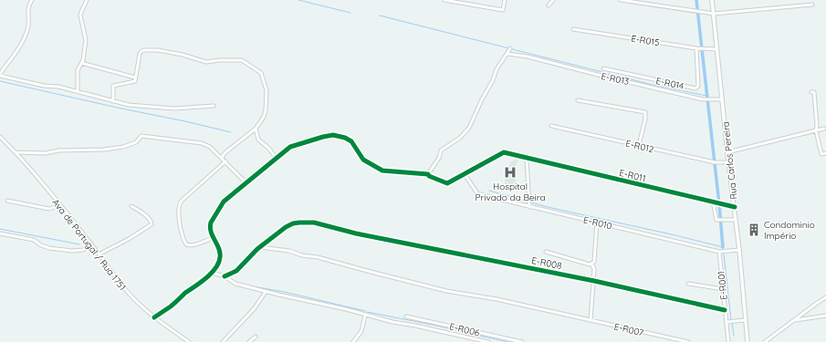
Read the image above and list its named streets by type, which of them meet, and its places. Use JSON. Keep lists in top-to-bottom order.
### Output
{
  "streets": {
    "street": [
      "E-R015",
      "E-R013",
      "E-R014",
      "E-R012",
      "Rua Carlos Pereira",
      "E-R011",
      "E-R010",
      "Ava de Portugal / Rua 1751",
      "E-R008",
      "E-R001",
      "E-R006",
      "E-R007"
    ]
  },
  "crossings": [
    ["E-R015", "E-R014"],
    ["E-R015", "Rua Carlos Pereira"],
    ["E-R013", "Rua Carlos Pereira"],
    ["E-R012", "Rua Carlos Pereira"],
    ["Rua Carlos Pereira", "E-R011"],
    ["Rua Carlos Pereira", "E-R010"],
    ["E-R011", "E-R010"],
    ["E-R010", "E-R001"],
    ["E-R008", "E-R001"],
    ["E-R008", "E-R007"]
  ],
  "places": {
    "hospital": ["Hospital Privado da Beira"],
    "building": ["Condominio Império"]
  }
}
